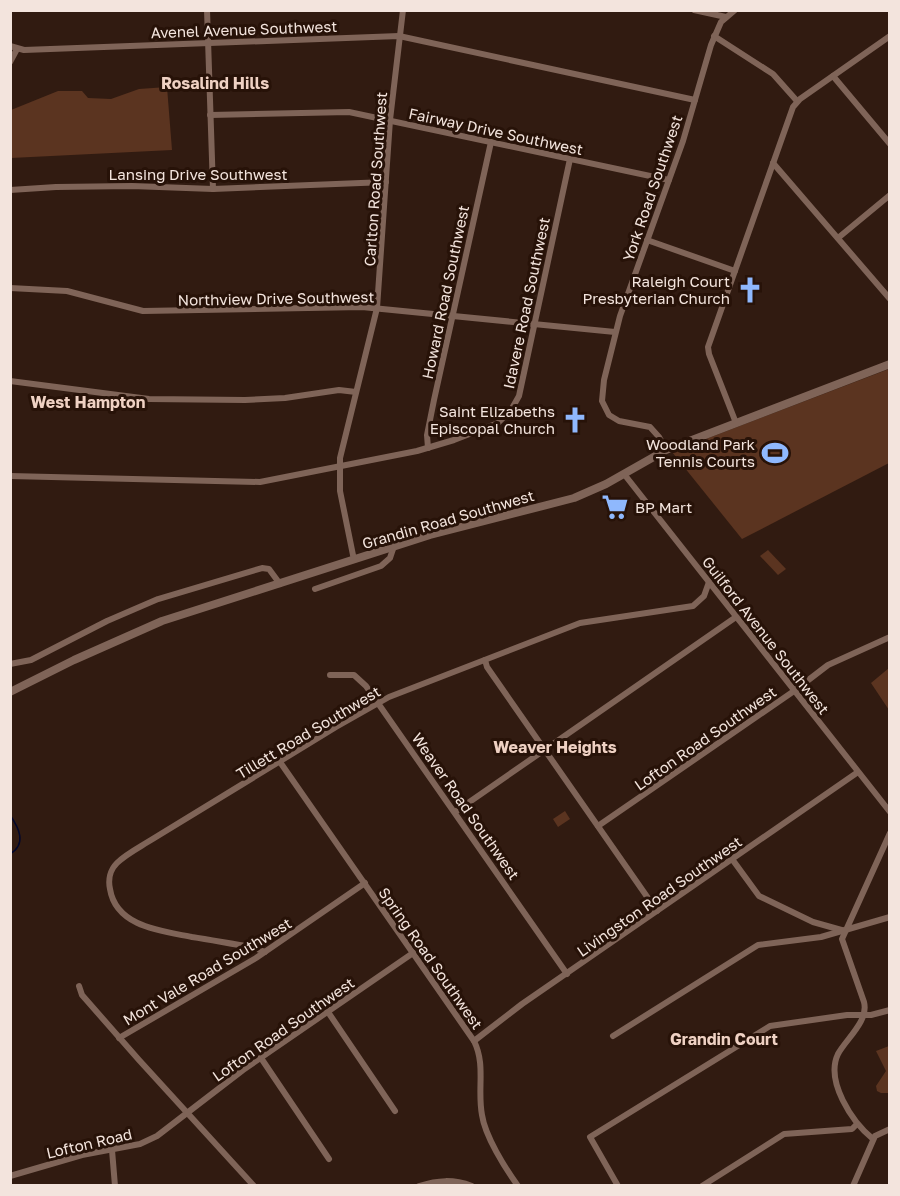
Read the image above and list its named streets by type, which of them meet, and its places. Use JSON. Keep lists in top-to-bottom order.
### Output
{
  "streets": {
    "street": [
      "Avenel Avenue Southwest",
      "Fairway Drive Southwest",
      "Lansing Drive Southwest",
      "Carlton Road Southwest",
      "York Road Southwest",
      "Howard Road Southwest",
      "Northview Drive Southwest",
      "Idavere Road Southwest",
      "Grandin Road Southwest",
      "Guilford Avenue Southwest",
      "Tillett Road Southwest",
      "Lofton Road Southwest",
      "Weaver Road Southwest",
      "Livingston Road Southwest",
      "Spring Road Southwest",
      "Mont Vale Road Southwest",
      "Lofton Road"
    ]
  },
  "crossings": [
    ["Avenel Avenue Southwest", "Carlton Road Southwest"],
    ["Avenel Avenue Southwest", "York Road Southwest"],
    ["Fairway Drive Southwest", "Carlton Road Southwest"],
    ["Fairway Drive Southwest", "York Road Southwest"],
    ["Fairway Drive Southwest", "Howard Road Southwest"],
    ["Fairway Drive Southwest", "Idavere Road Southwest"],
    ["Lansing Drive Southwest", "Carlton Road Southwest"],
    ["Carlton Road Southwest", "Northview Drive Southwest"],
    ["Carlton Road Southwest", "Idavere Road Southwest"],
    ["Carlton Road Southwest", "Grandin Road Southwest"],
    ["York Road Southwest", "Northview Drive Southwest"],
    ["York Road Southwest", "Grandin Road Southwest"],
    ["Howard Road Southwest", "Northview Drive Southwest"],
    ["Howard Road Southwest", "Idavere Road Southwest"],
    ["Northview Drive Southwest", "Idavere Road Southwest"],
    ["Grandin Road Southwest", "Guilford Avenue Southwest"],
    ["Guilford Avenue Southwest", "Tillett Road Southwest"],
    ["Guilford Avenue Southwest", "Lofton Road Southwest"],
    ["Guilford Avenue Southwest", "Livingston Road Southwest"],
    ["Tillett Road Southwest", "Weaver Road Southwest"],
    ["Tillett Road Southwest", "Spring Road Southwest"],
    ["Tillett Road Southwest", "Mont Vale Road Southwest"],
    ["Lofton Road Southwest", "Spring Road Southwest"],
    ["Lofton Road Southwest", "Lofton Road"],
    ["Weaver Road Southwest", "Livingston Road Southwest"],
    ["Livingston Road Southwest", "Spring Road Southwest"],
    ["Spring Road Southwest", "Mont Vale Road Southwest"]
  ],
  "districts": [
    "Rosalind Hills",
    "West Hampton",
    "Weaver Heights",
    "Grandin Court"
  ],
  "places": {
    "church": ["Raleigh Court Presbyterian Church", "Saint Elizabeths Episcopal Church"],
    "sports": ["Woodland Park Tennis Courts"],
    "supermarket": ["BP Mart"]
  }
}
